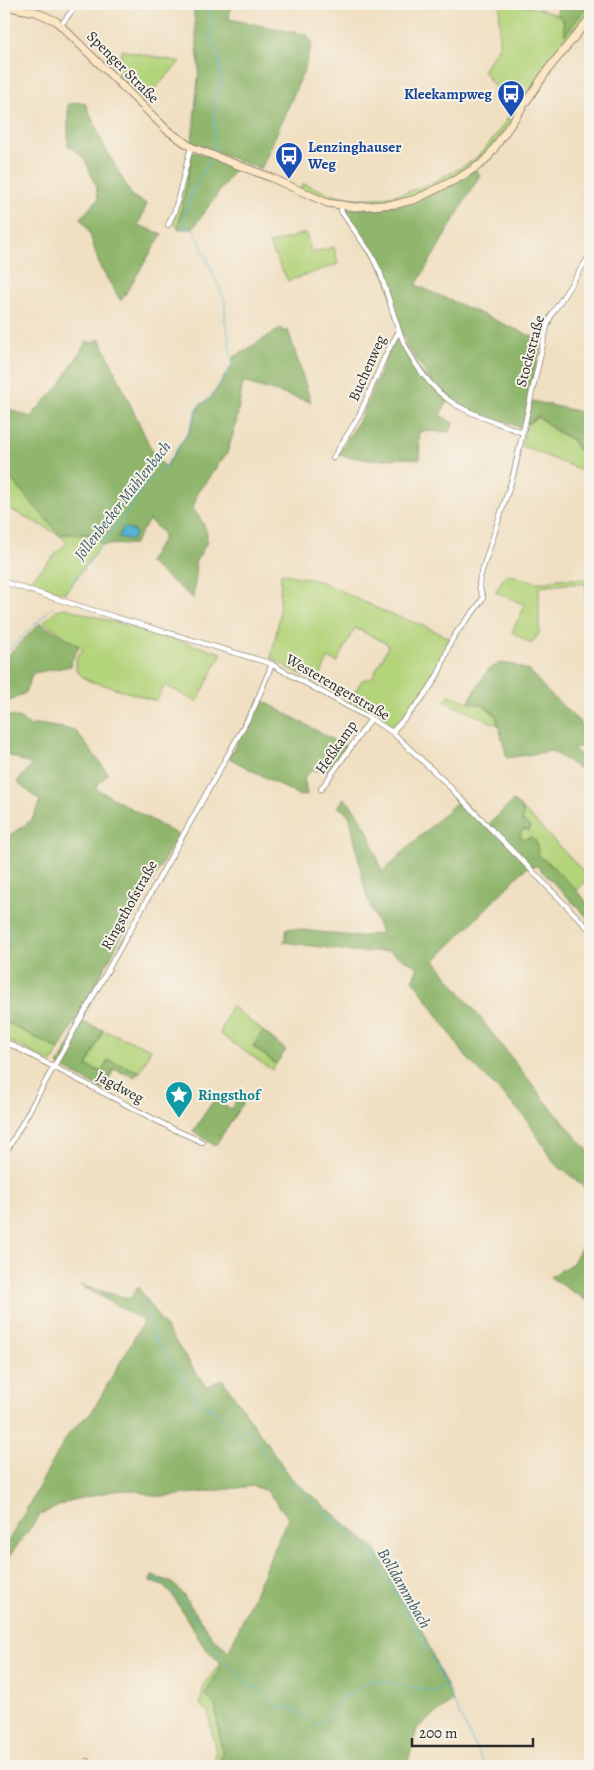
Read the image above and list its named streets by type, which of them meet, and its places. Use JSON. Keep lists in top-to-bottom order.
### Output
{
  "streets": {
    "main road": ["Spenger Straße"],
    "street": [
      "Stockstraße",
      "Buchenweg",
      "Westerengerstraße",
      "Heßkamp",
      "Ringsthofstraße",
      "Jagdweg"
    ]
  },
  "crossings": [
    ["Spenger Straße", "Buchenweg"],
    ["Stockstraße", "Buchenweg"],
    ["Stockstraße", "Westerengerstraße"],
    ["Westerengerstraße", "Heßkamp"],
    ["Westerengerstraße", "Ringsthofstraße"],
    ["Ringsthofstraße", "Jagdweg"]
  ],
  "water": ["Jöllenbecker Mühlenbach", "Bolldammbach"],
  "places": {
    "bus stop": ["Kleekampweg", "Lenzinghauser Weg"],
    "place": ["Ringsthof"]
  },
  "scale_bar": "200 m"
}
